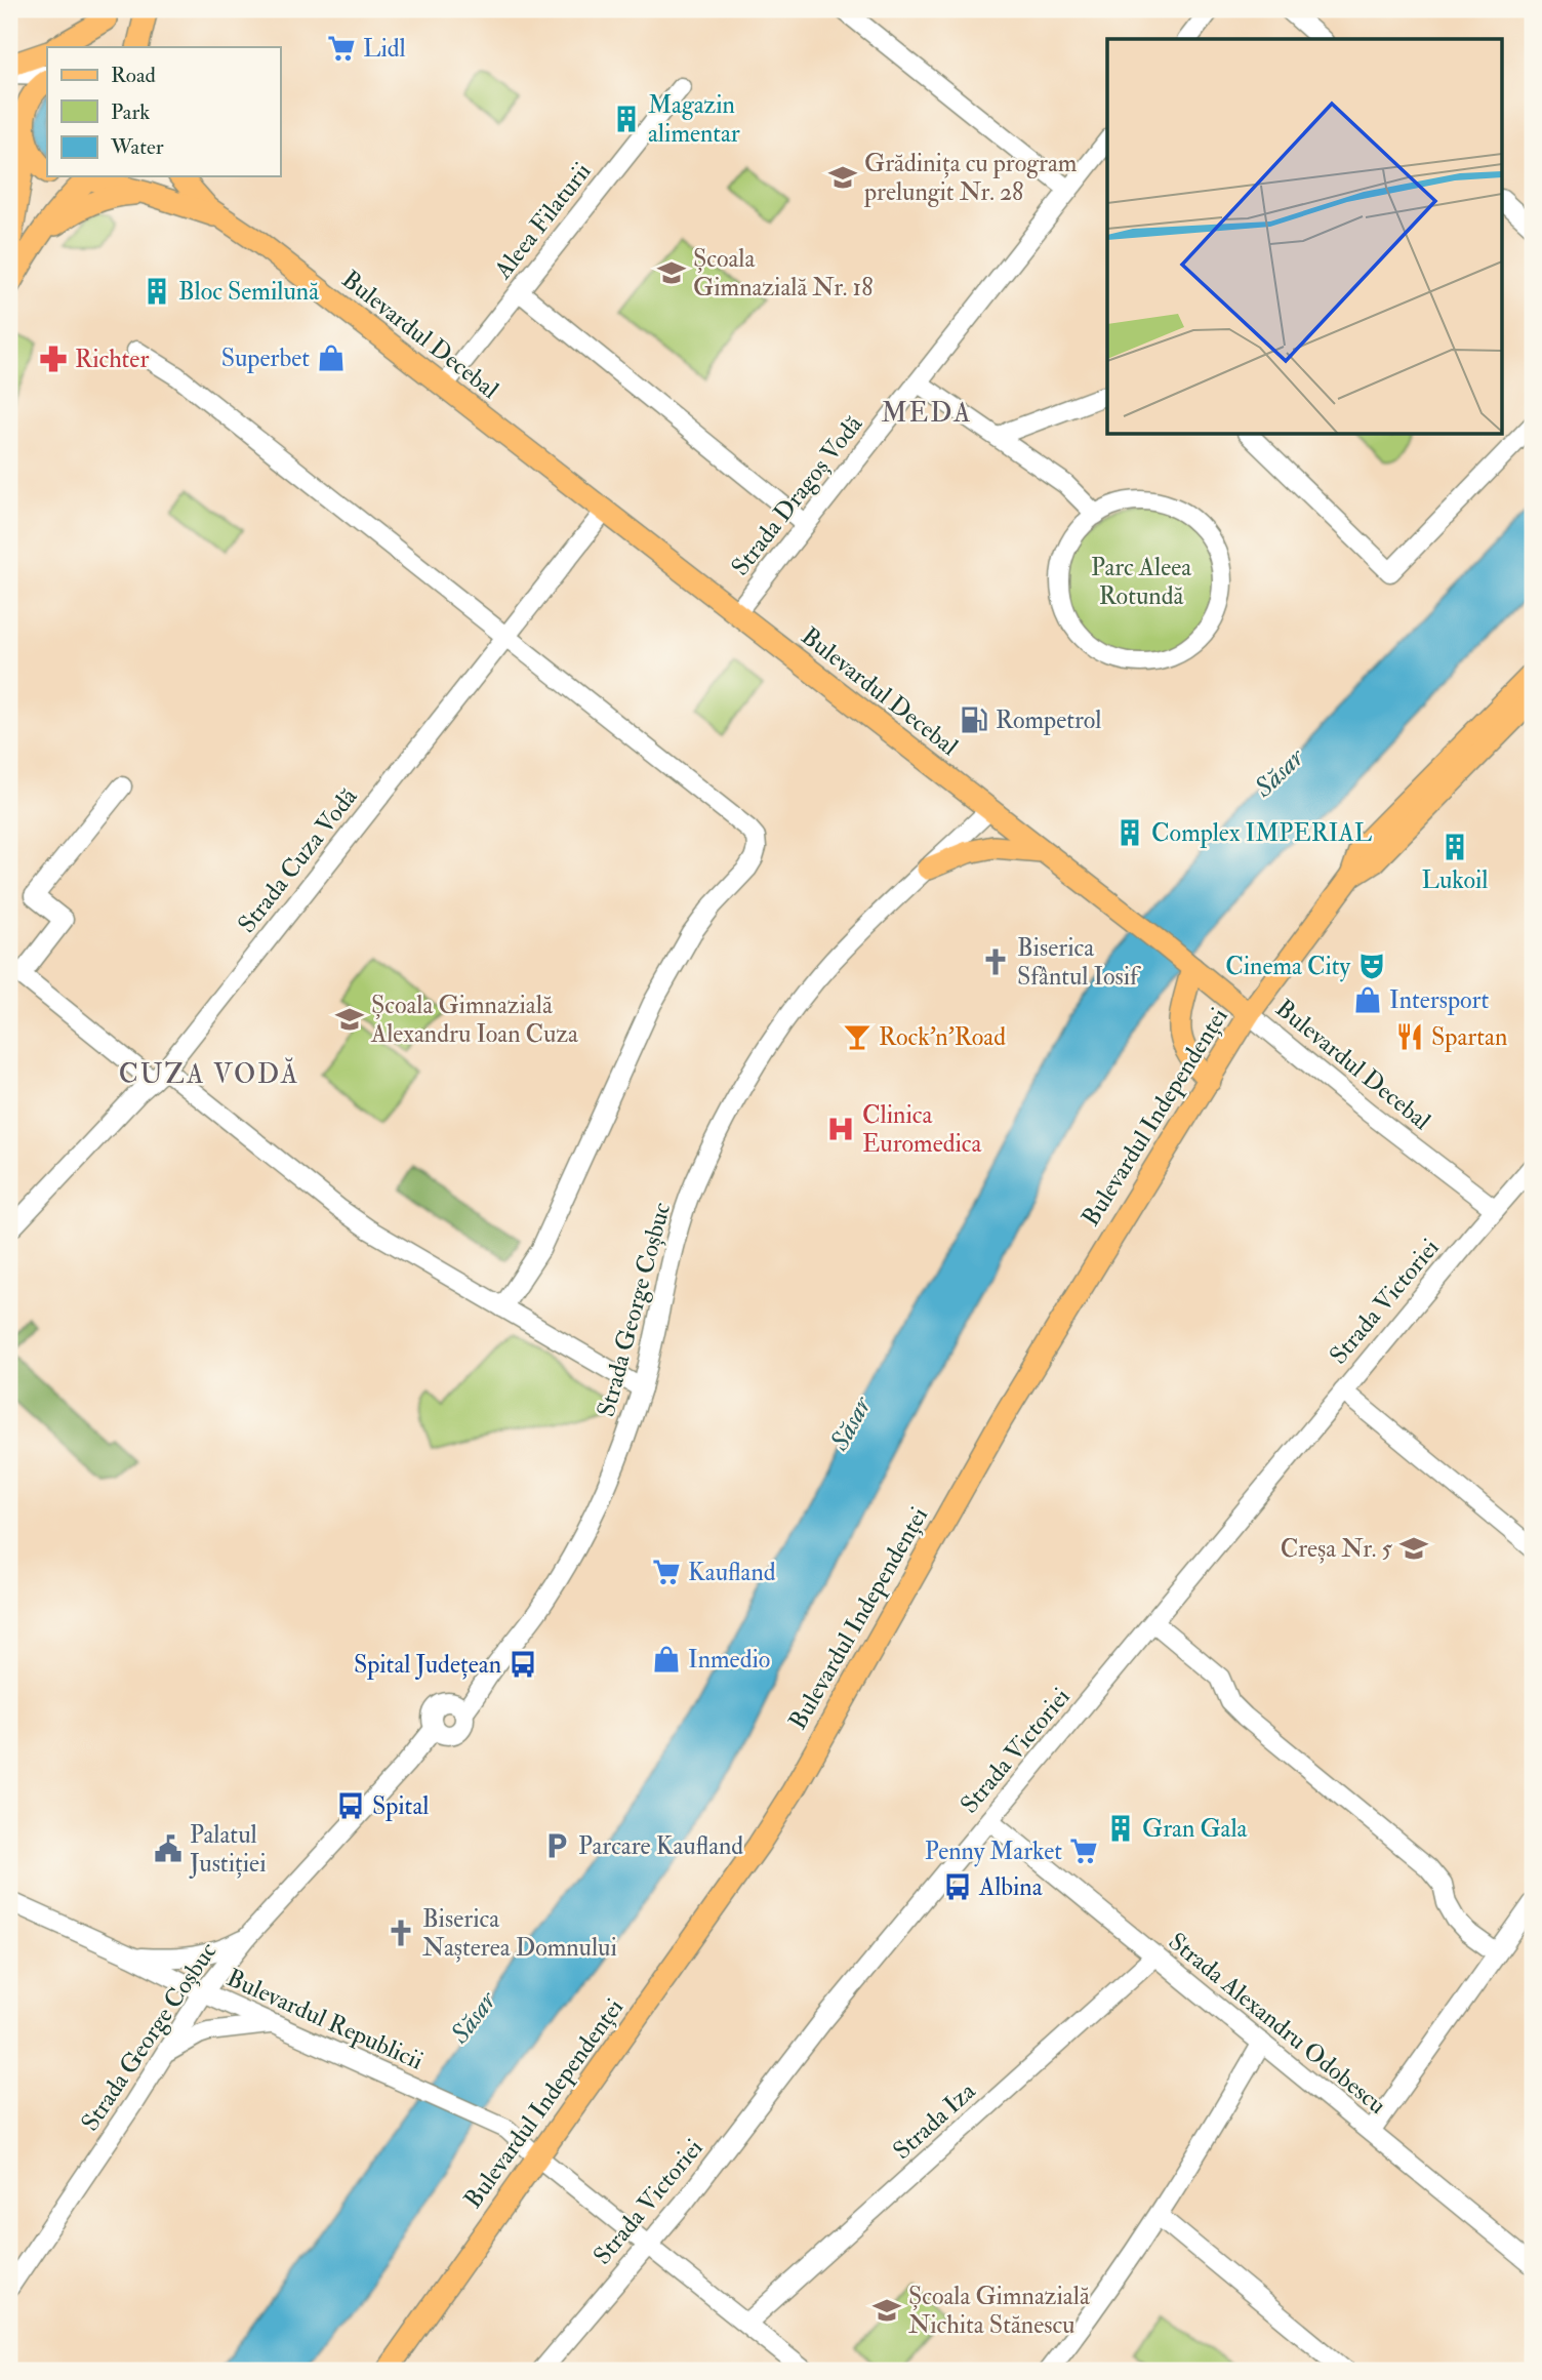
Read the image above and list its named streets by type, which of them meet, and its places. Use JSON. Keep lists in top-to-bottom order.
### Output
{
  "streets": {
    "main road": ["Bulevardul Decebal", "Bulevardul Independenței"],
    "street": [
      "Aleea Filaturii",
      "Strada Dragoș Vodă",
      "Strada Cuza Vodă",
      "Strada Victoriei",
      "Strada George Coșbuc",
      "Bulevardul Republicii",
      "Strada Alexandru Odobescu",
      "Strada Iza"
    ]
  },
  "crossings": [
    ["Aleea Filaturii", "Bulevardul Decebal"],
    ["Bulevardul Decebal", "Strada Dragoș Vodă"],
    ["Bulevardul Decebal", "Strada Cuza Vodă"],
    ["Bulevardul Decebal", "Bulevardul Independenței"],
    ["Bulevardul Decebal", "Strada Victoriei"],
    ["Bulevardul Decebal", "Strada George Coșbuc"],
    ["Bulevardul Independenței", "Bulevardul Republicii"],
    ["Strada Victoriei", "Bulevardul Republicii"],
    ["Strada Victoriei", "Strada Alexandru Odobescu"],
    ["Strada George Coșbuc", "Bulevardul Republicii"],
    ["Bulevardul Republicii", "Strada Iza"],
    ["Strada Alexandru Odobescu", "Strada Iza"]
  ],
  "districts": ["MEDA", "CUZA VODĂ"],
  "water": ["Săsar"],
  "parks": ["Parc Aleea Rotundă"],
  "places": {
    "supermarket": ["Lidl", "Kaufland", "Penny Market"],
    "building": [
      "Magazin alimentar",
      "Bloc Semilună",
      "Complex IMPERIAL",
      "Lukoil",
      "Gran Gala"
    ],
    "school or university": [
      "Grădinița cu program prelungit Nr. 28",
      "Școala Gimnazială Nr. 18",
      "Școala Gimnazială Alexandru Ioan Cuza",
      "Creșa Nr. 5",
      "Școala Gimnazială Nichita Stănescu"
    ],
    "shop": ["Superbet", "Intersport", "Inmedio"],
    "pharmacy": ["Richter"],
    "fuel station": ["Rompetrol"],
    "church": ["Biserica Sfântul Iosif", "Biserica Nașterea Domnului"],
    "theatre": ["Cinema City"],
    "bar": ["Rock'n'Road"],
    "restaurant": ["Spartan"],
    "hospital": ["Clinica Euromedica"],
    "bus stop": ["Spital Județean", "Spital", "Albina"],
    "parking": ["Parcare Kaufland"],
    "public building": ["Palatul Justiției"]
  },
  "legend": ["Road", "Park", "Water"]
}
